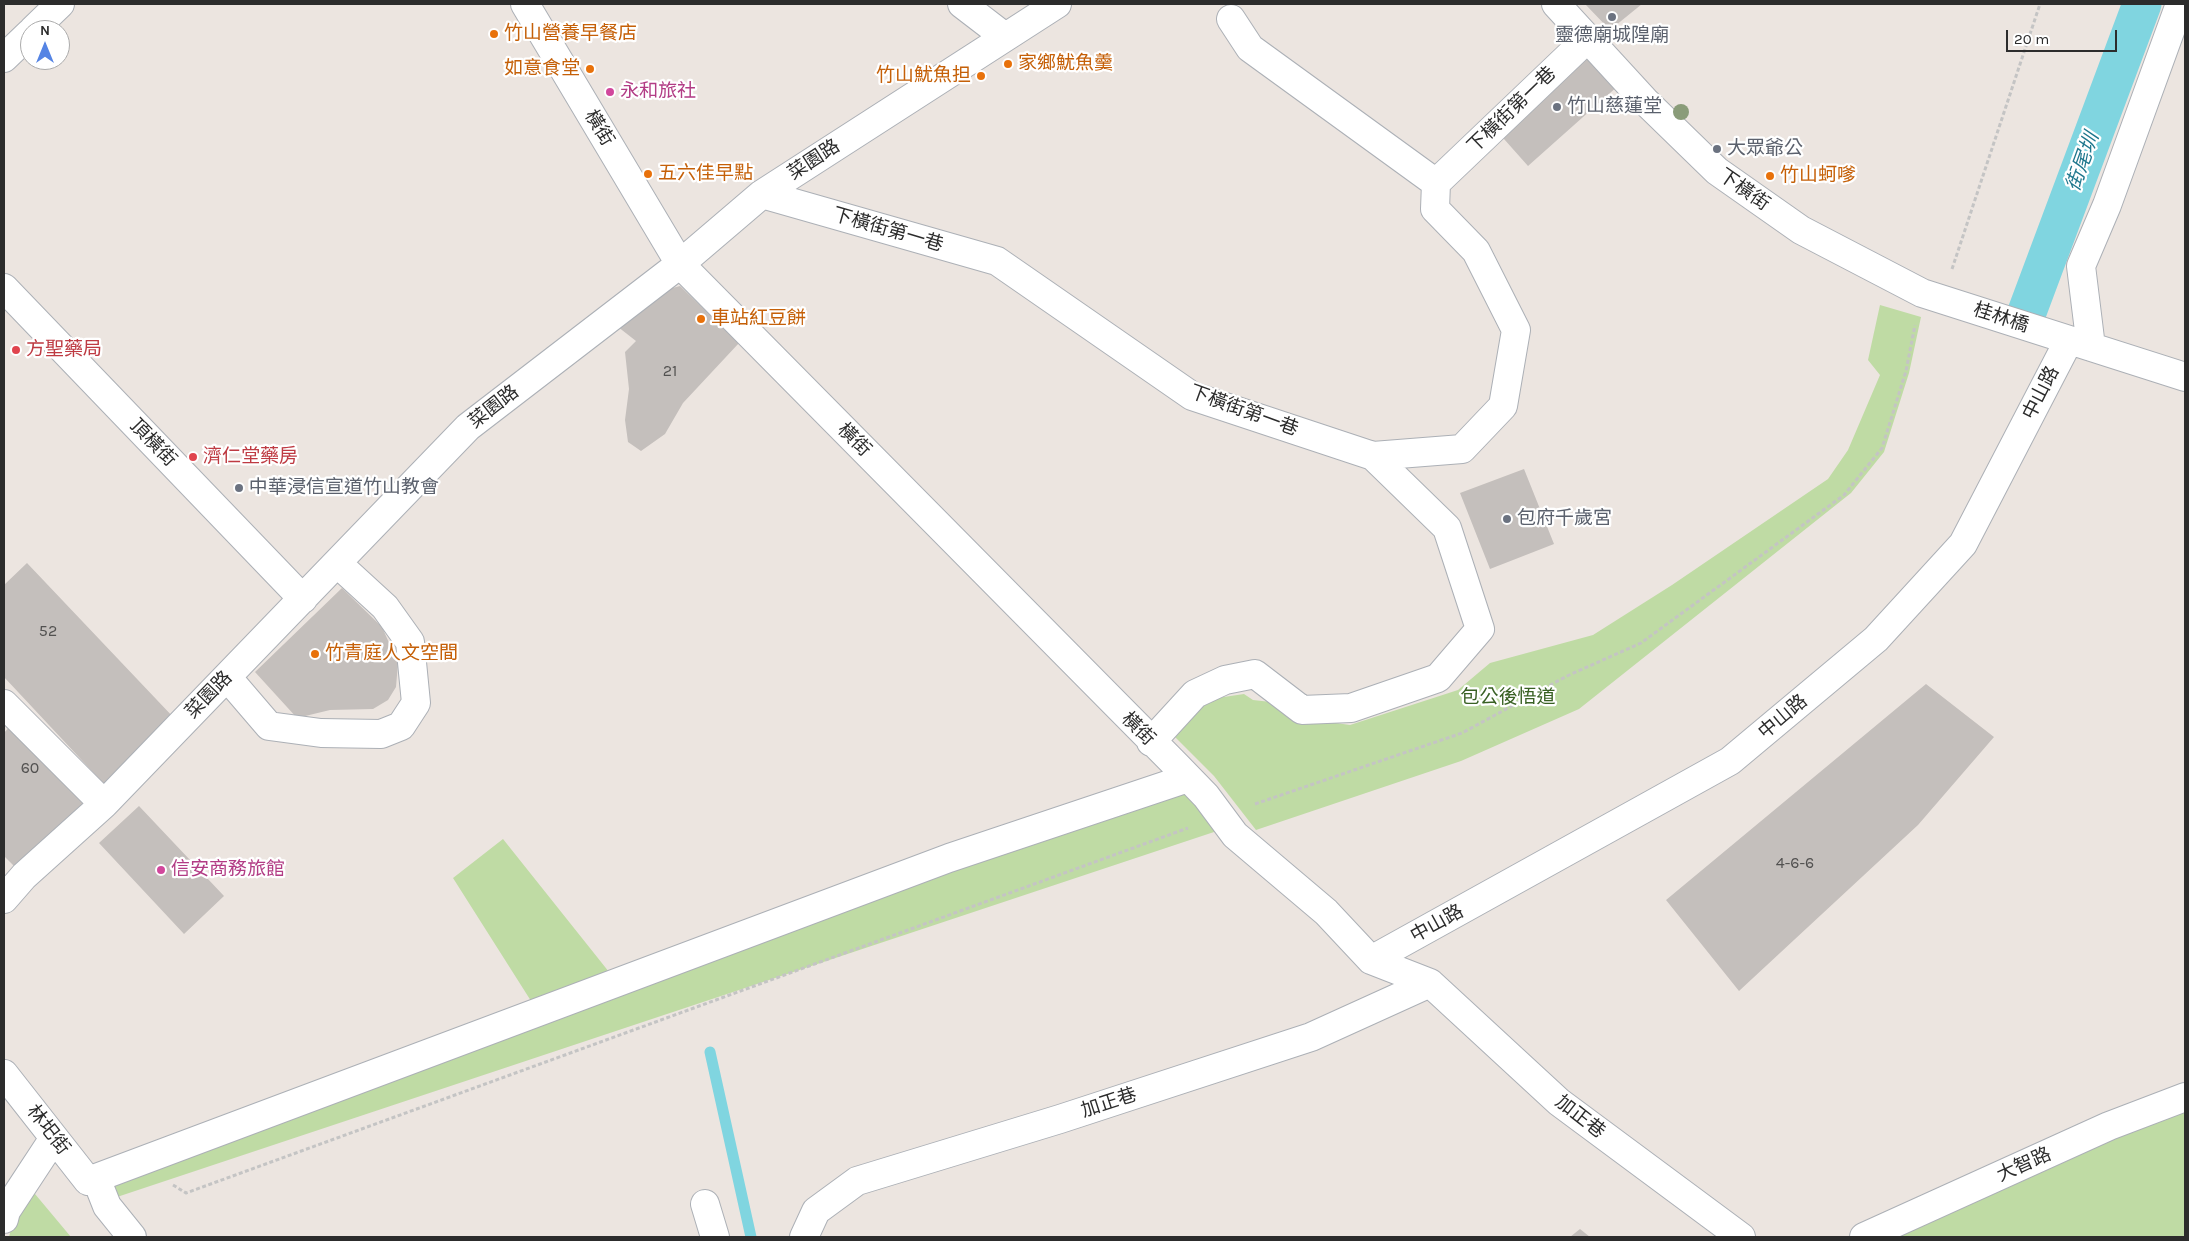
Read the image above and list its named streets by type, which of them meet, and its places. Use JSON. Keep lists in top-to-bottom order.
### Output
{
  "streets": {
    "street": [
      "下橫街第一巷",
      "橫街",
      "菜園路",
      "下橫街",
      "桂林橋",
      "中山路",
      "頂橫街",
      "加正巷",
      "林圯街",
      "大智路"
    ]
  },
  "crossings": [
    ["下橫街第一巷", "菜園路"],
    ["下橫街第一巷", "下橫街"],
    ["橫街", "菜園路"],
    ["橫街", "中山路"],
    ["橫街", "加正巷"],
    ["菜園路", "頂橫街"],
    ["下橫街", "桂林橋"],
    ["桂林橋", "中山路"],
    ["中山路", "加正巷"]
  ],
  "water": ["街尾圳"],
  "parks": ["包公後悟道"],
  "places": [
    "靈德廟城隍廟",
    "竹山營養早餐店",
    "家鄉魷魚羹",
    "如意食堂",
    "竹山魷魚担",
    "永和旅社",
    "竹山慈蓮堂",
    "大眾爺公",
    "五六佳早點",
    "竹山蚵嗲",
    "車站紅豆餅",
    "方聖藥局",
    "濟仁堂藥房",
    "中華浸信宣道竹山教會",
    "包府千歲宮",
    "竹青庭人文空間",
    "信安商務旅館"
  ],
  "house_numbers": [
    "21",
    "52",
    "60",
    "4-6-6"
  ],
  "scale_bar": "20 m",
  "north": "top"
}
